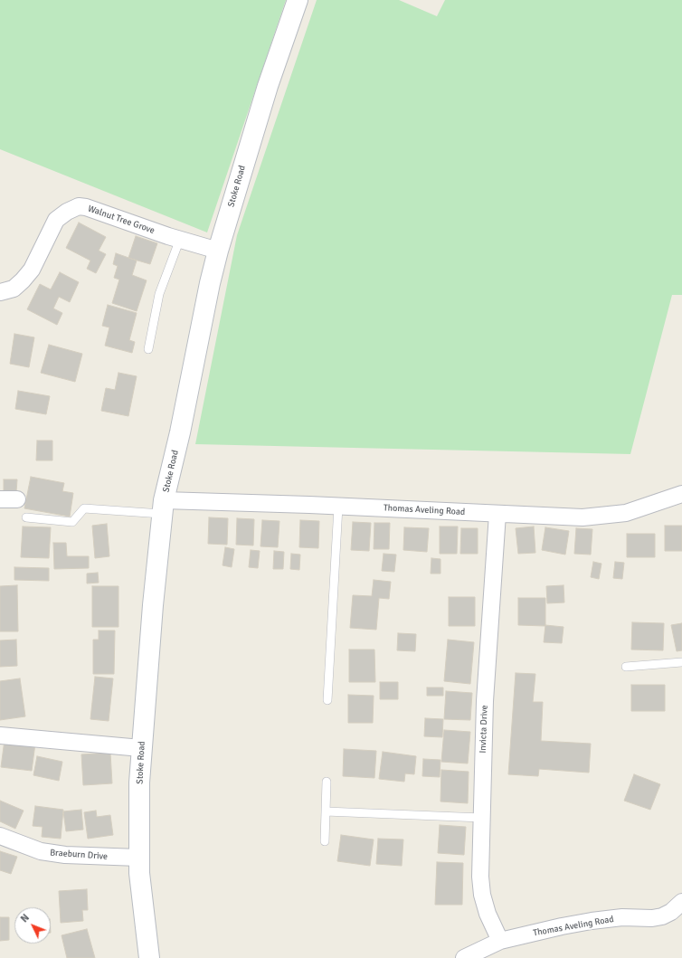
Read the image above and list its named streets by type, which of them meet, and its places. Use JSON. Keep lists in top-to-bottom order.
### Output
{
  "streets": {
    "street": [
      "Stoke Road",
      "Walnut Tree Grove",
      "Thomas Aveling Road",
      "Invicta Drive",
      "Braeburn Drive"
    ]
  },
  "crossings": [
    ["Stoke Road", "Walnut Tree Grove"],
    ["Stoke Road", "Thomas Aveling Road"],
    ["Stoke Road", "Braeburn Drive"],
    ["Thomas Aveling Road", "Invicta Drive"]
  ],
  "north": "top left"
}
